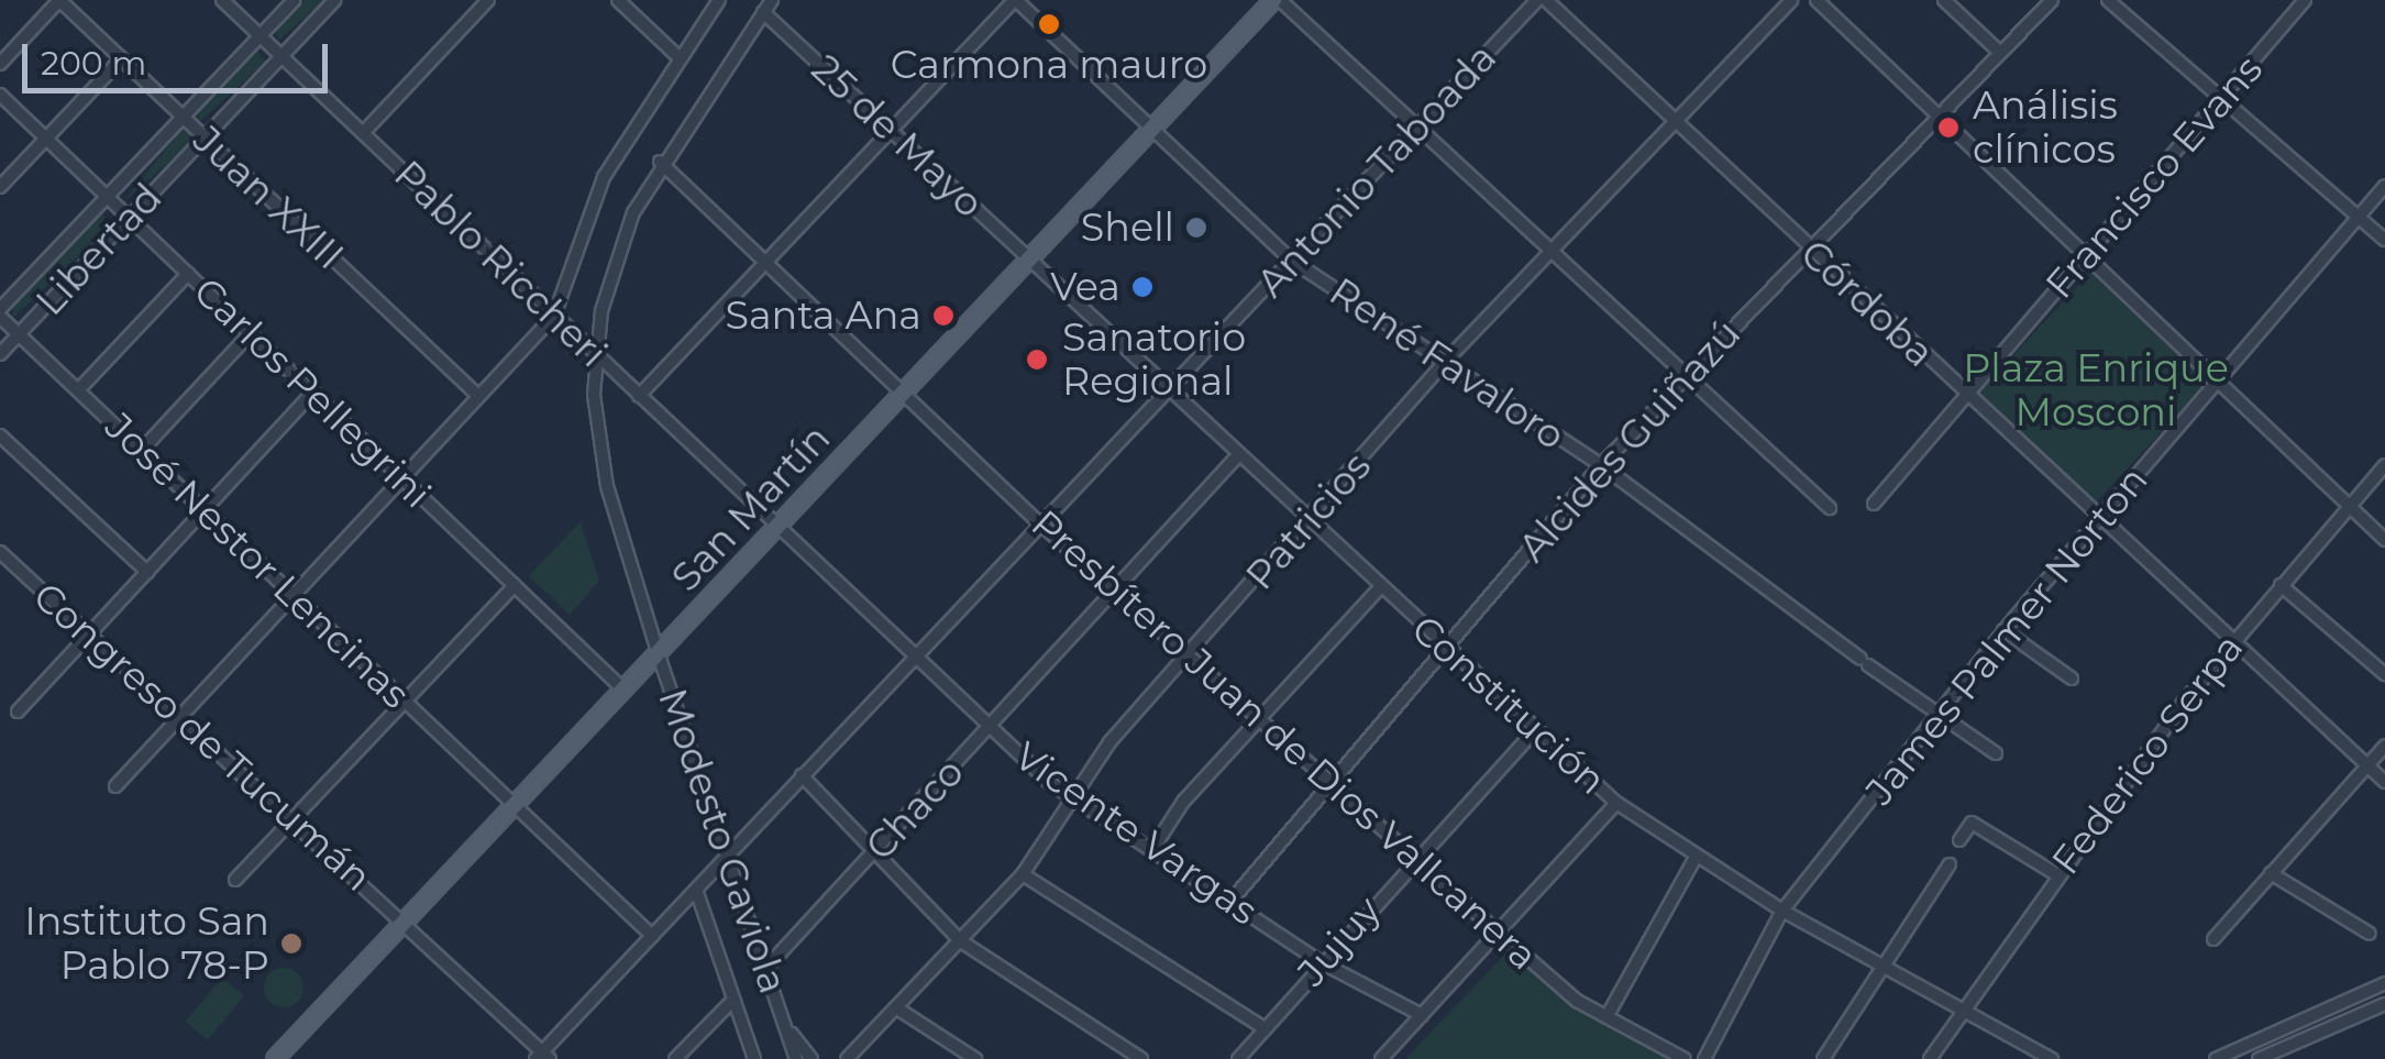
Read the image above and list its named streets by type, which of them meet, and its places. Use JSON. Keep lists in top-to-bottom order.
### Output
{
  "streets": {
    "main road": ["San Martín"],
    "street": [
      "25 de Mayo",
      "Antonio Taboada",
      "Francisco Evans",
      "Juan XXIII",
      "Libertad",
      "Pablo Riccheri",
      "Córdoba",
      "René Favaloro",
      "Carlos Pellegrini",
      "Alcides Guiñazú",
      "Patricios",
      "José Nestor Lencinas",
      "James Palmer Norton",
      "Constitución",
      "Congreso de Tucumán",
      "Presbítero Juan de Dios Vallcanera",
      "Federico Serpa",
      "Chaco",
      "Vicente Vargas",
      "Modesto Gaviola",
      "Jujuy"
    ]
  },
  "crossings": [
    ["25 de Mayo", "San Martín"],
    ["25 de Mayo", "Constitución"],
    ["25 de Mayo", "Modesto Gaviola"],
    ["Antonio Taboada", "René Favaloro"],
    ["Antonio Taboada", "José Nestor Lencinas"],
    ["Antonio Taboada", "Constitución"],
    ["Antonio Taboada", "Congreso de Tucumán"],
    ["Antonio Taboada", "Presbítero Juan de Dios Vallcanera"],
    ["Antonio Taboada", "Vicente Vargas"],
    ["Antonio Taboada", "Modesto Gaviola"],
    ["Francisco Evans", "Córdoba"],
    ["Juan XXIII", "Libertad"],
    ["Libertad", "Pablo Riccheri"],
    ["Libertad", "Carlos Pellegrini"],
    ["Libertad", "José Nestor Lencinas"],
    ["Pablo Riccheri", "San Martín"],
    ["Pablo Riccheri", "Vicente Vargas"],
    ["Pablo Riccheri", "Modesto Gaviola"],
    ["Córdoba", "Alcides Guiñazú"],
    ["Córdoba", "Patricios"],
    ["Córdoba", "James Palmer Norton"],
    ["Córdoba", "Federico Serpa"],
    ["René Favaloro", "Alcides Guiñazú"],
    ["René Favaloro", "San Martín"],
    ["René Favaloro", "Patricios"],
    ["René Favaloro", "James Palmer Norton"],
    ["Carlos Pellegrini", "San Martín"],
    ["Alcides Guiñazú", "Constitución"],
    ["Alcides Guiñazú", "Presbítero Juan de Dios Vallcanera"],
    ["Alcides Guiñazú", "Vicente Vargas"],
    ["San Martín", "José Nestor Lencinas"],
    ["San Martín", "Constitución"],
    ["San Martín", "Congreso de Tucumán"],
    ["San Martín", "Presbítero Juan de Dios Vallcanera"],
    ["San Martín", "Vicente Vargas"],
    ["San Martín", "Modesto Gaviola"],
    ["Patricios", "Constitución"],
    ["Patricios", "Presbítero Juan de Dios Vallcanera"],
    ["Patricios", "Vicente Vargas"],
    ["James Palmer Norton", "Constitución"],
    ["Constitución", "Federico Serpa"],
    ["Constitución", "Chaco"],
    ["Constitución", "Jujuy"],
    ["Presbítero Juan de Dios Vallcanera", "Chaco"],
    ["Presbítero Juan de Dios Vallcanera", "Modesto Gaviola"],
    ["Presbítero Juan de Dios Vallcanera", "Jujuy"],
    ["Chaco", "Vicente Vargas"],
    ["Chaco", "Modesto Gaviola"],
    ["Vicente Vargas", "Jujuy"]
  ],
  "parks": ["Plaza Enrique Mosconi"],
  "places": [
    "Carmona mauro",
    "Análisis clínicos",
    "Shell",
    "Vea",
    "Santa Ana",
    "Sanatorio Regional",
    "Instituto San Pablo 78-P"
  ],
  "scale_bar": "200 m"
}
